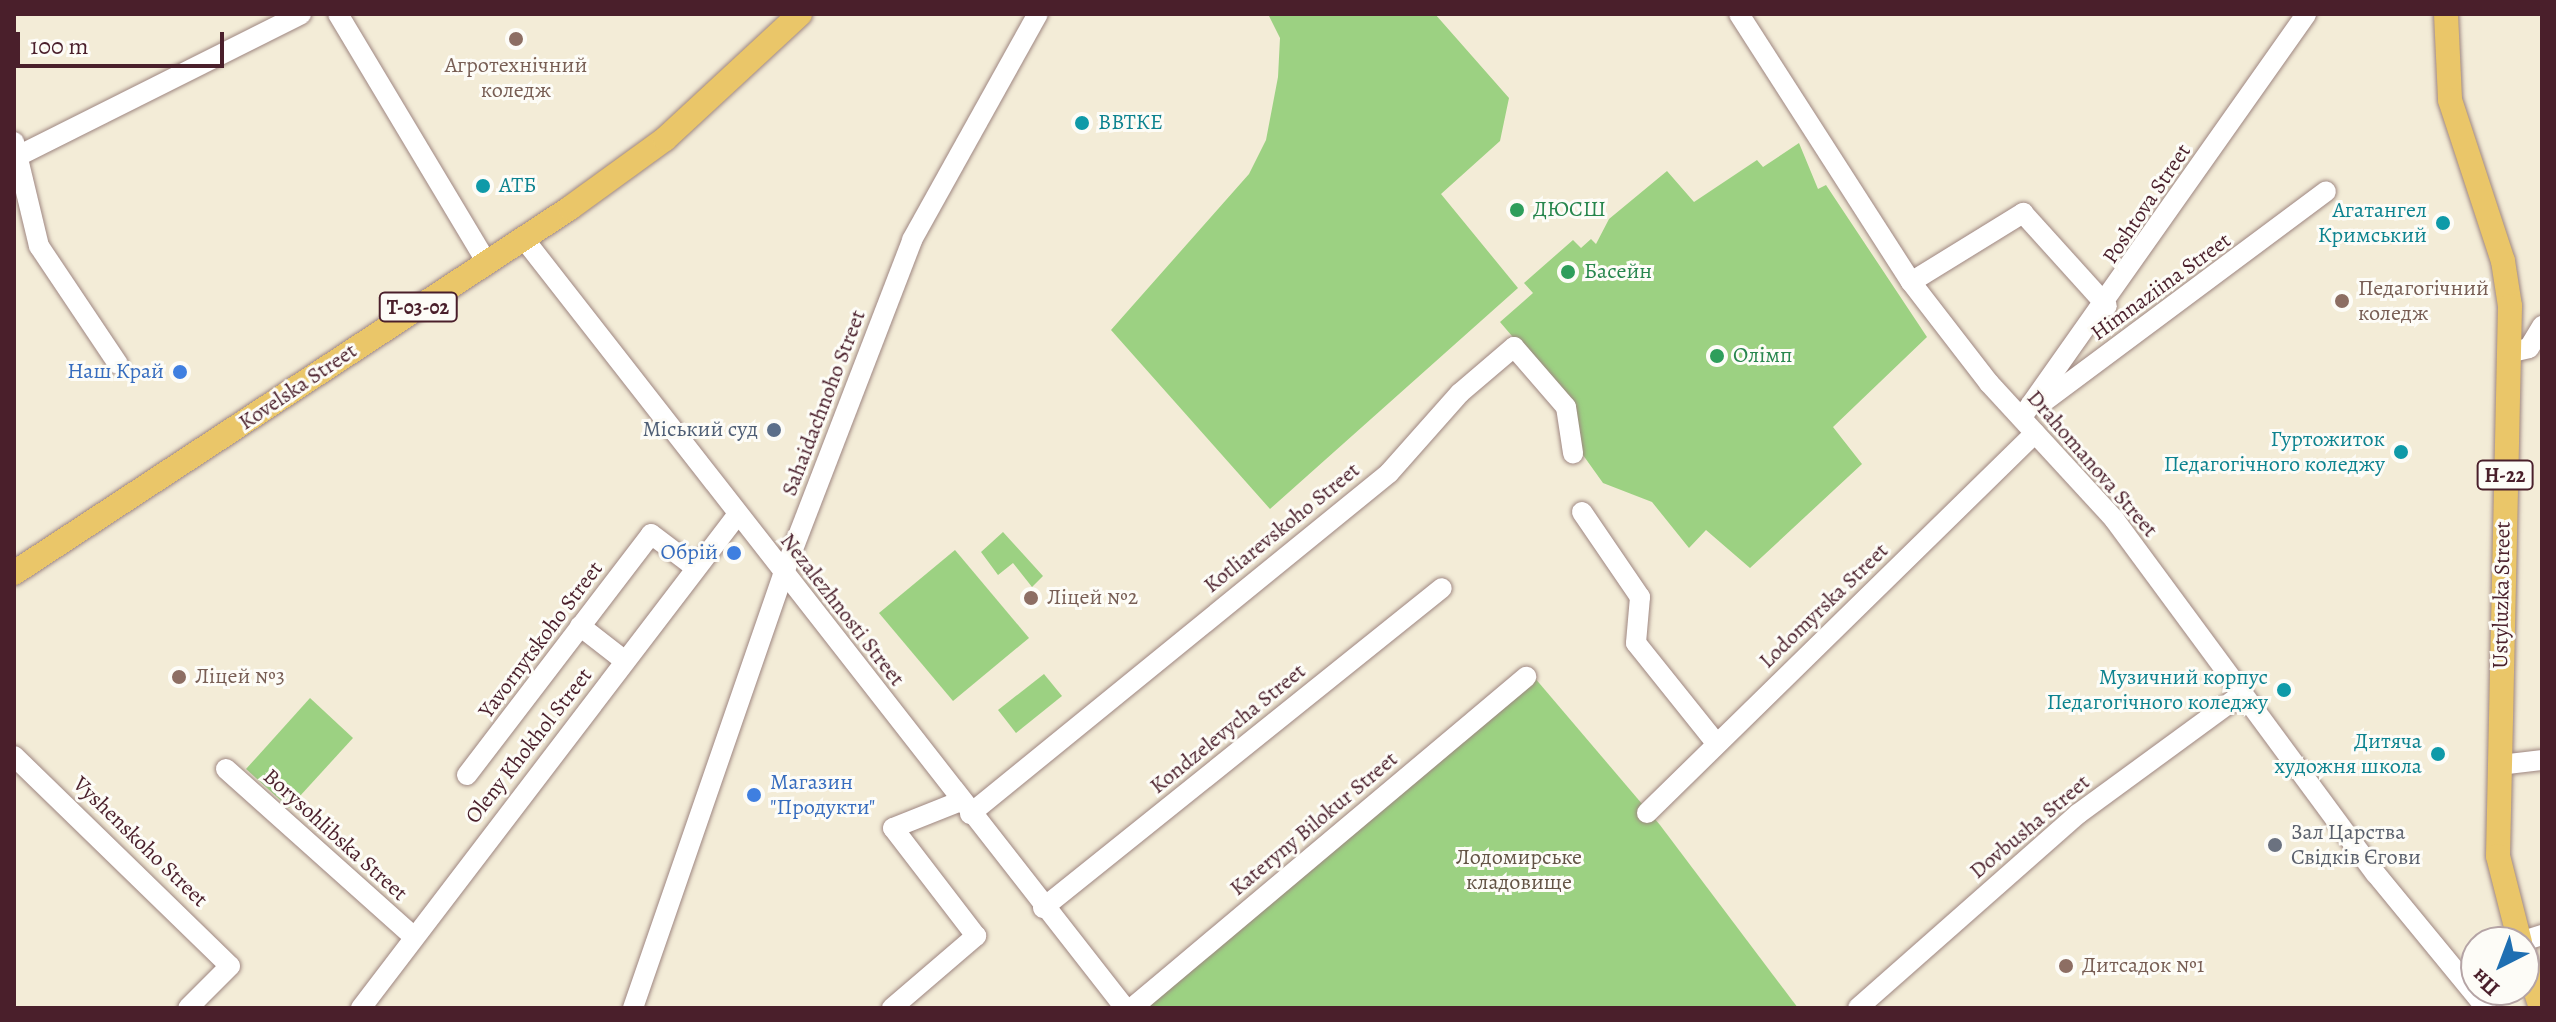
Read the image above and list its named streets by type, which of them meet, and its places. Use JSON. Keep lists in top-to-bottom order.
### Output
{
  "streets": {
    "main road": [
      "Т-03-02",
      "Kovelska Street",
      "Н-22",
      "Ustyluzka Street"
    ],
    "street": [
      "Poshtova Street",
      "Himnaziina Street",
      "Sahaidachnoho Street",
      "Drahomanova Street",
      "Kotliarevskoho Street",
      "Lodomyrska Street",
      "Nezalezhnosti Street",
      "Yavornytskoho Street",
      "Kondzelevycha Street",
      "Oleny Khokhol Street",
      "Kateryny Bilokur Street",
      "Dovbusha Street",
      "Borysohlibska Street",
      "Vyshenskoho Street"
    ]
  },
  "crossings": [
    ["Poshtova Street", "Himnaziina Street"],
    ["Poshtova Street", "Drahomanova Street"],
    ["Poshtova Street", "Lodomyrska Street"],
    ["Himnaziina Street", "Drahomanova Street"],
    ["Himnaziina Street", "Lodomyrska Street"],
    ["Kovelska Street", "Nezalezhnosti Street"],
    ["Sahaidachnoho Street", "Nezalezhnosti Street"],
    ["Drahomanova Street", "Lodomyrska Street"],
    ["Drahomanova Street", "Dovbusha Street"],
    ["Kotliarevskoho Street", "Nezalezhnosti Street"],
    ["Nezalezhnosti Street", "Kondzelevycha Street"],
    ["Nezalezhnosti Street", "Oleny Khokhol Street"],
    ["Yavornytskoho Street", "Oleny Khokhol Street"],
    ["Oleny Khokhol Street", "Borysohlibska Street"]
  ],
  "parks": ["Лодомирське кладовище"],
  "places": [
    "Агротехнічний коледж",
    "ВВТКЕ",
    "АТБ",
    "ДЮСШ",
    "Агатангел Кримський",
    "Басейн",
    "Педагогічний коледж",
    "Олімп",
    "Наш Край",
    "Міський суд",
    "Гуртожиток Педагогічного коледжу",
    "Обрій",
    "Ліцей №2",
    "Ліцей №3",
    "Музичний корпус Педагогічного коледжу",
    "Дитяча художня школа",
    "Магазин \"Продукти\"",
    "Зал Царства Свідків Єгови",
    "Дитсадок №1"
  ],
  "scale_bar": "100 m",
  "north": "bottom left"
}
